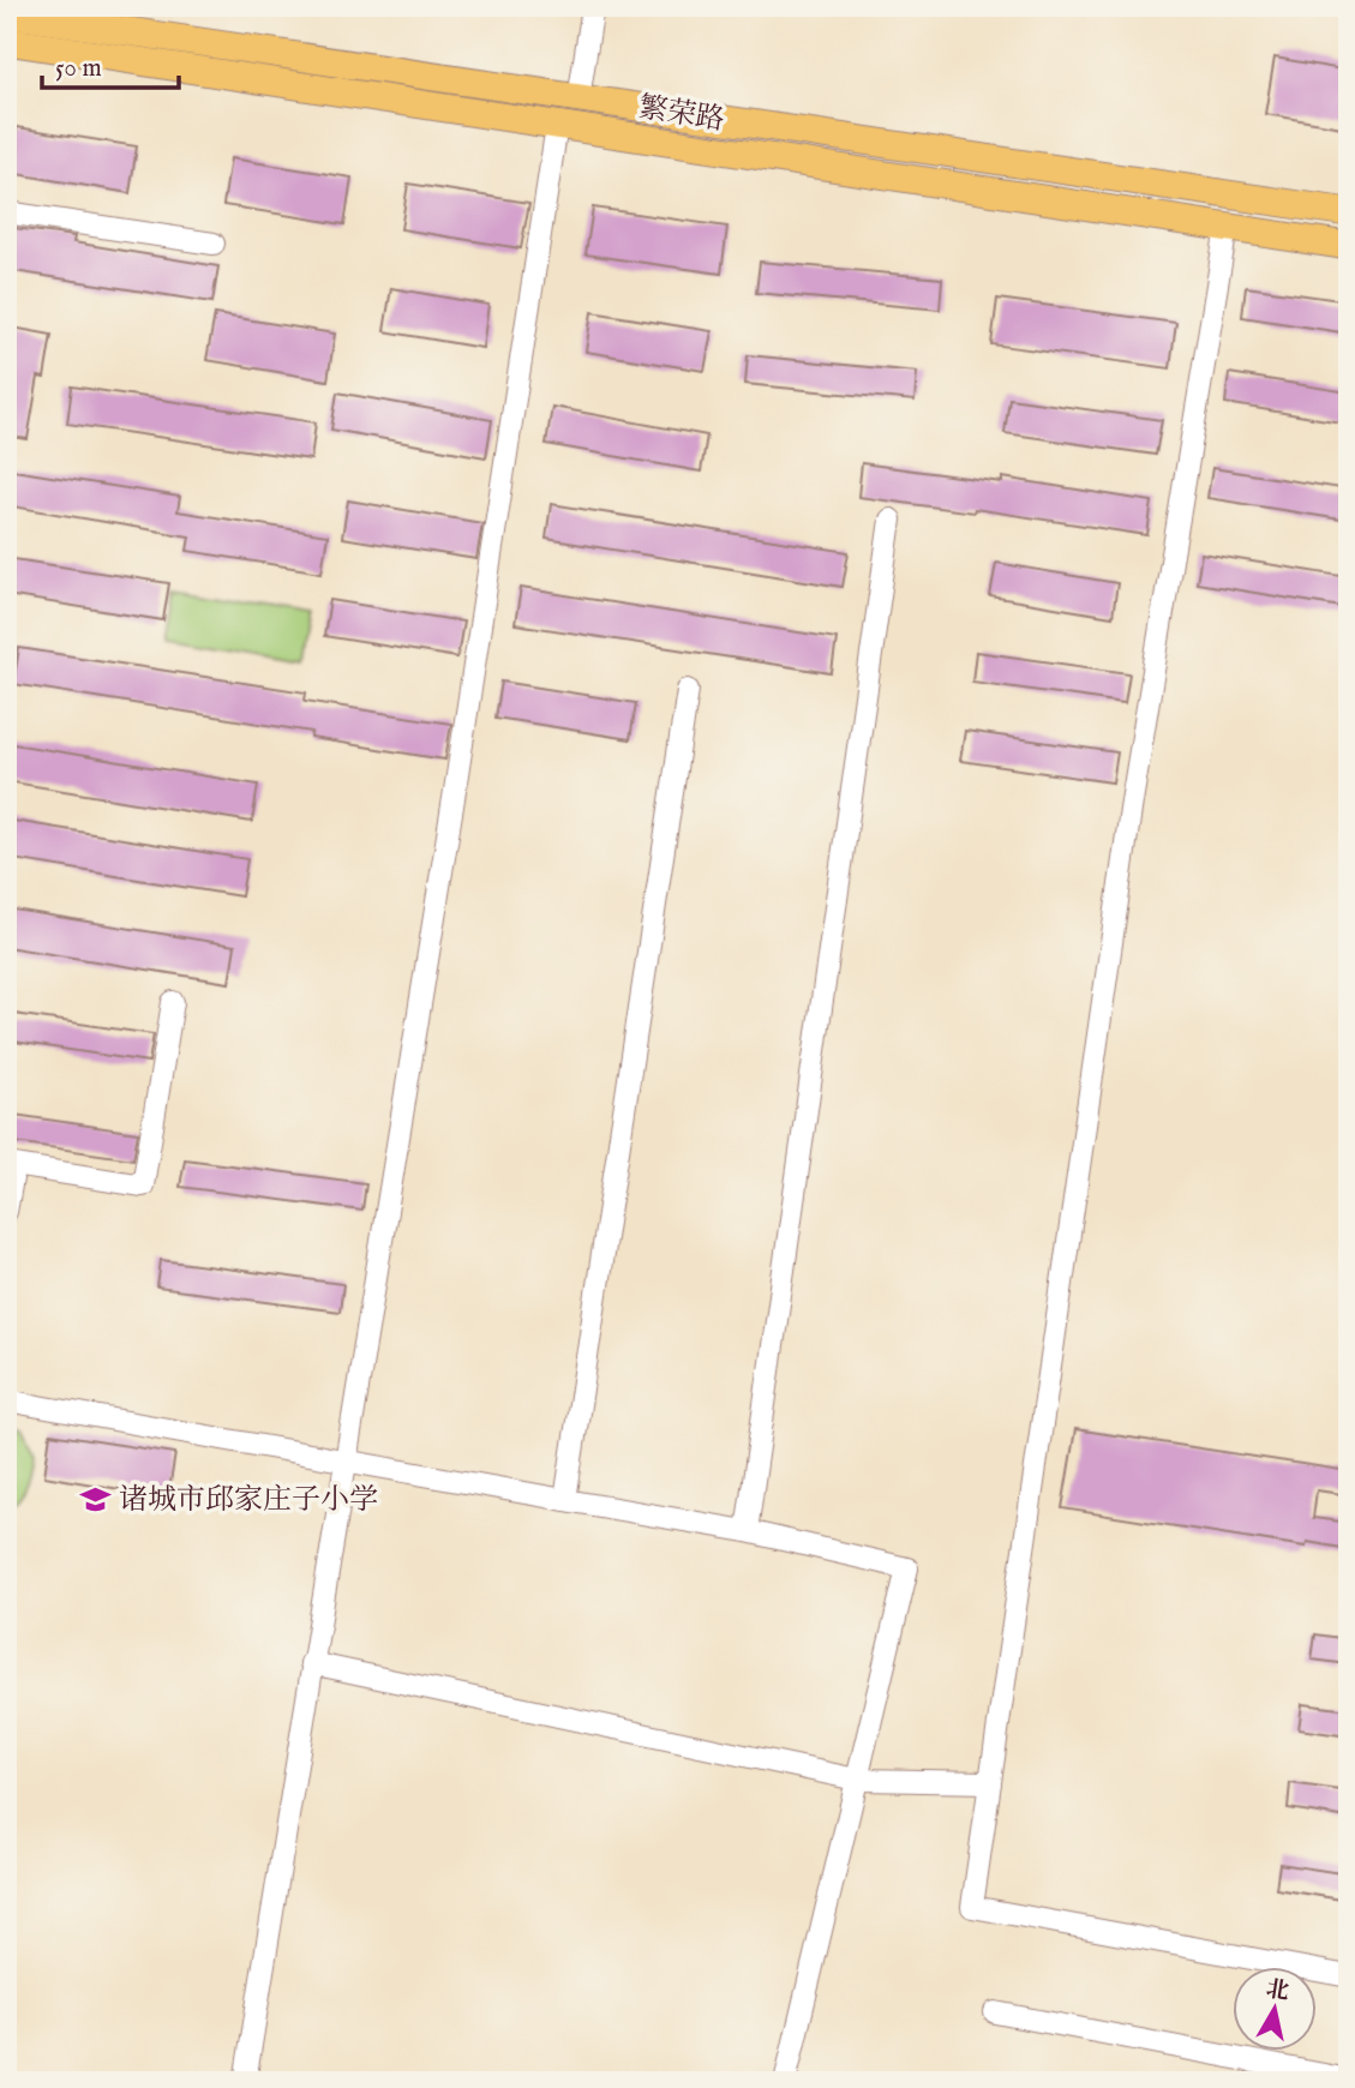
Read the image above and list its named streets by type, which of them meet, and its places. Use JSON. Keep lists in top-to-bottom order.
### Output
{
  "streets": {
    "main road": ["繁荣路"]
  },
  "places": {
    "school or university": ["诸城市邱家庄子小学"]
  },
  "scale_bar": "50 m",
  "north": "top"
}
